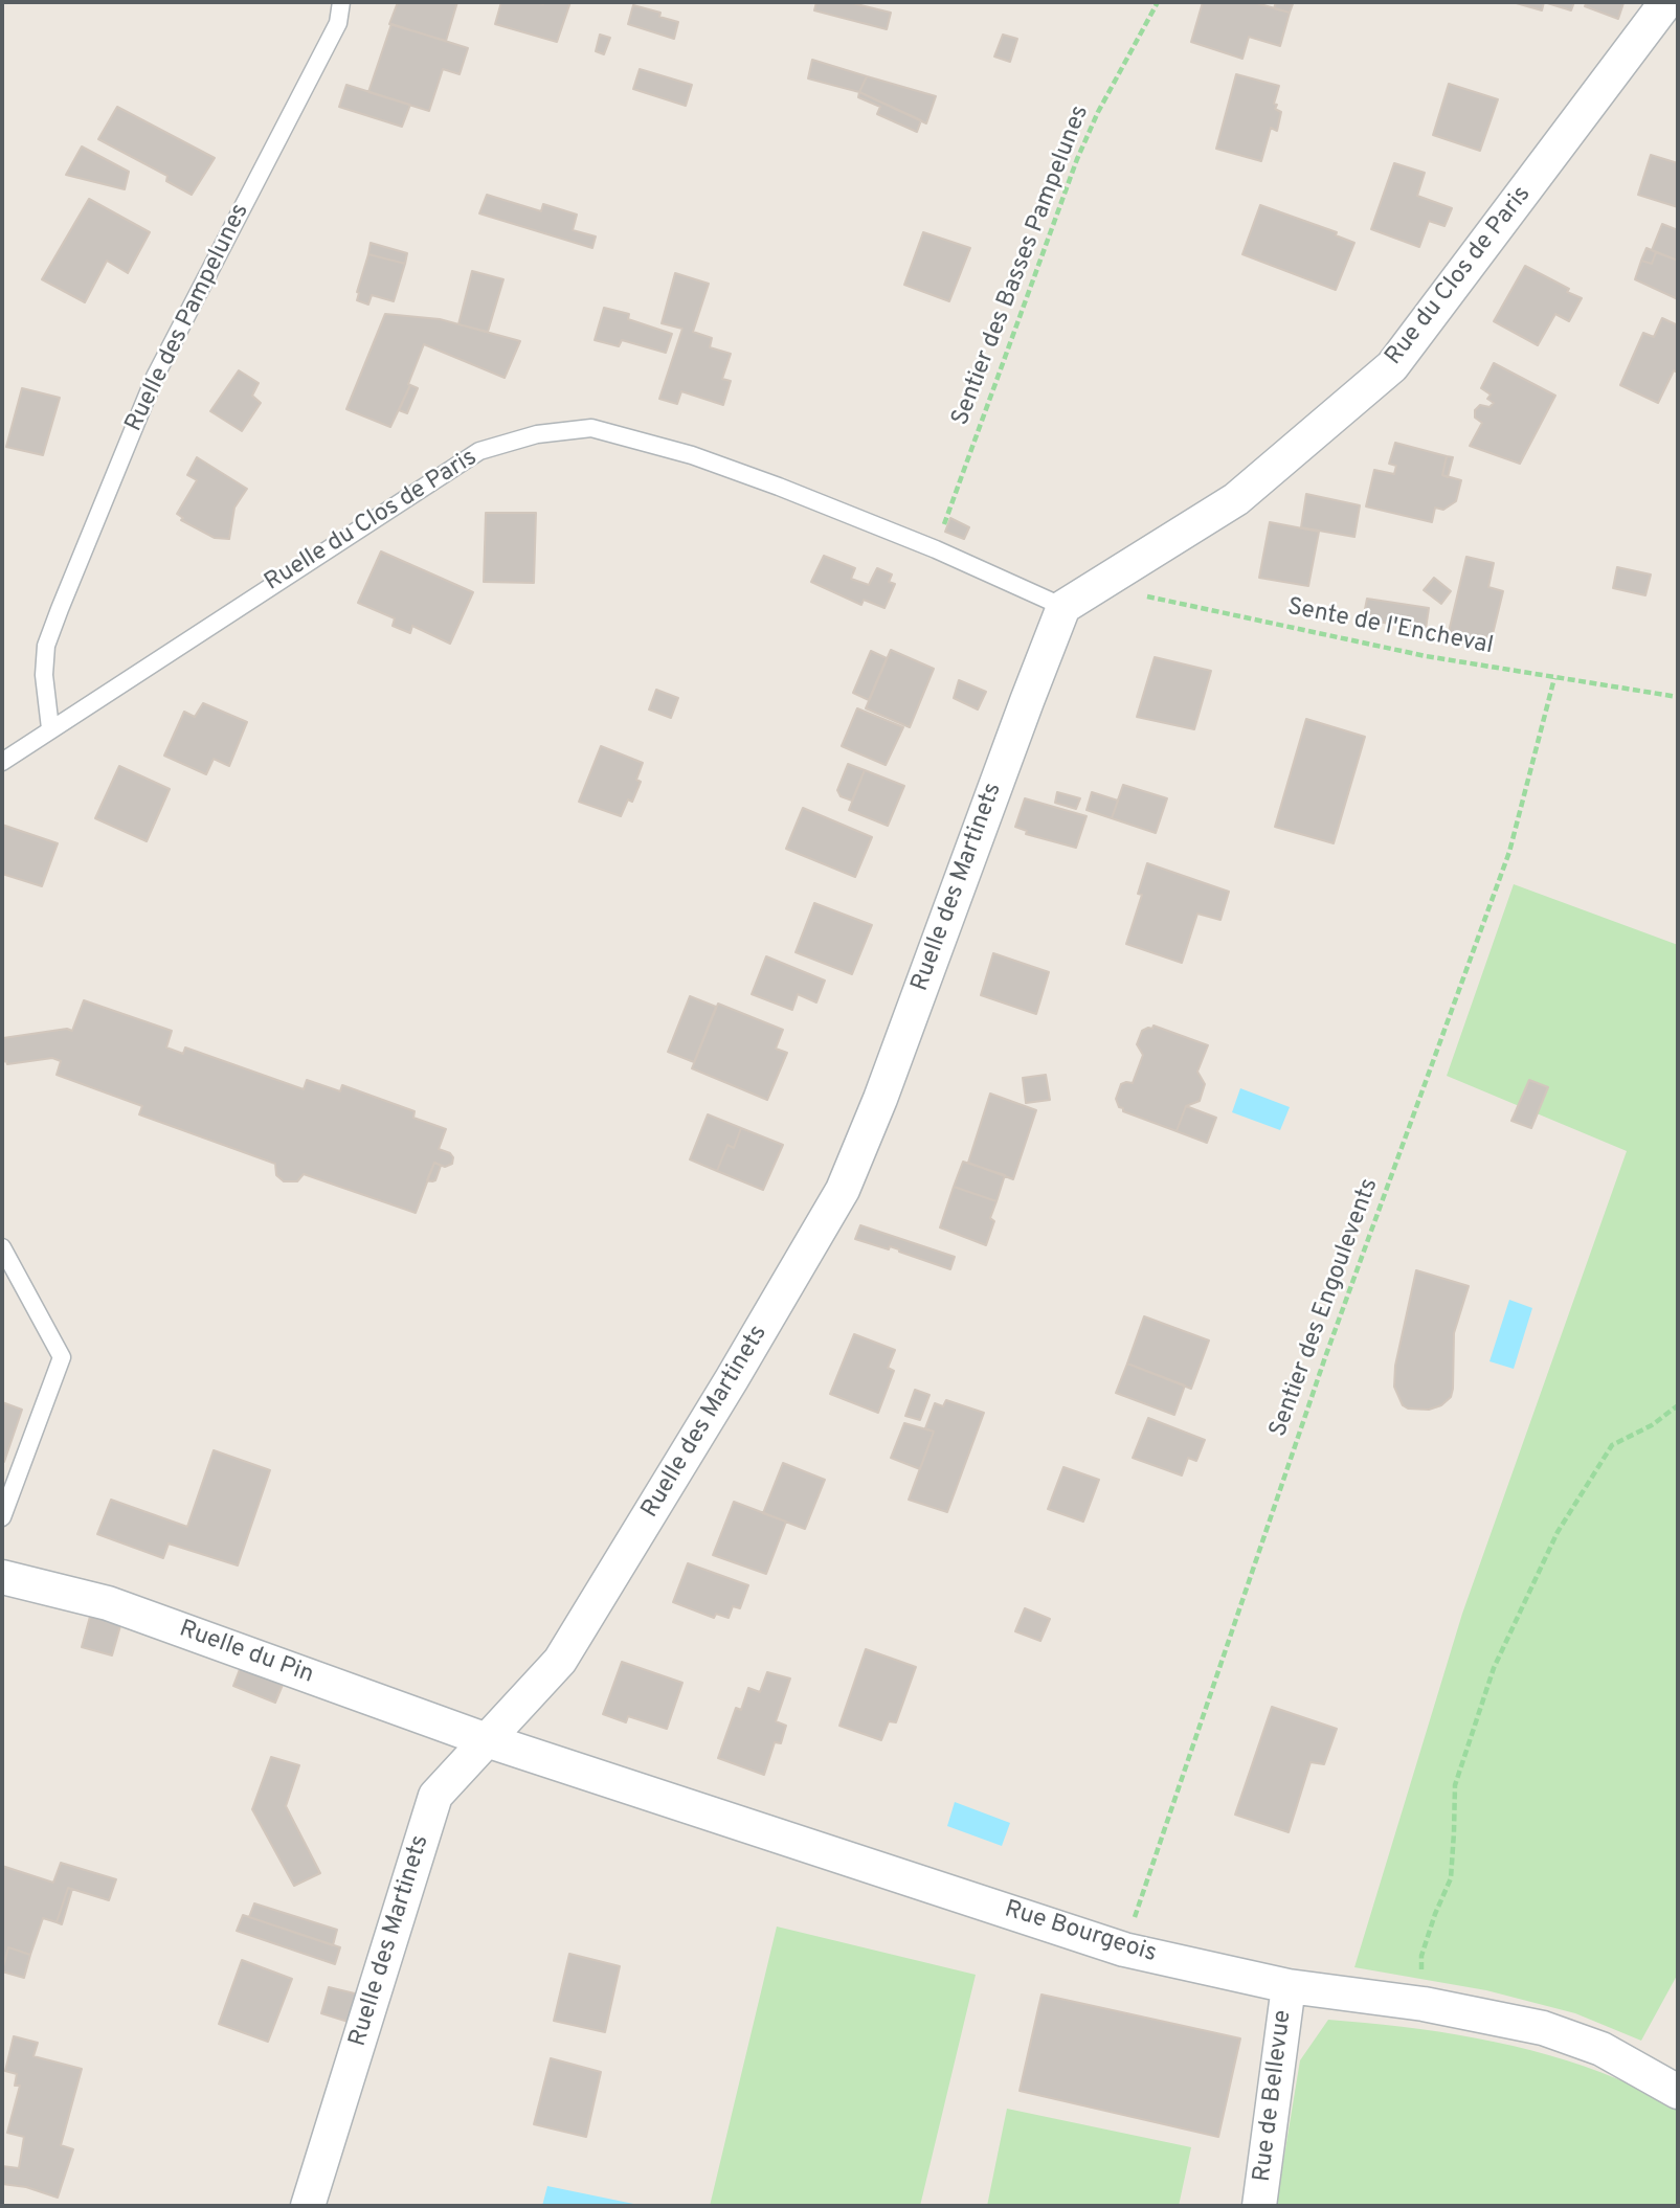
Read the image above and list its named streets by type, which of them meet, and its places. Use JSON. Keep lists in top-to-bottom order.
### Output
{
  "streets": {
    "street": [
      "Rue du Clos de Paris",
      "Ruelle des Martinets",
      "Ruelle du Pin",
      "Rue Bourgeois",
      "Rue de Bellevue"
    ],
    "lane": ["Ruelle des Pampelunes", "Ruelle du Clos de Paris"],
    "path": ["Sentier des Basses Pampelunes", "Sente de l'Encheval", "Sentier des Engoulevents"]
  },
  "crossings": [
    ["Sentier des Basses Pampelunes", "Ruelle du Clos de Paris"],
    ["Rue du Clos de Paris", "Ruelle du Clos de Paris"],
    ["Rue du Clos de Paris", "Sente de l'Encheval"],
    ["Rue du Clos de Paris", "Ruelle des Martinets"],
    ["Ruelle des Pampelunes", "Ruelle du Clos de Paris"],
    ["Ruelle du Clos de Paris", "Ruelle des Martinets"],
    ["Sente de l'Encheval", "Sentier des Engoulevents"],
    ["Ruelle des Martinets", "Ruelle du Pin"],
    ["Ruelle des Martinets", "Rue Bourgeois"],
    ["Sentier des Engoulevents", "Rue Bourgeois"],
    ["Ruelle du Pin", "Rue Bourgeois"],
    ["Rue Bourgeois", "Rue de Bellevue"]
  ]
}
